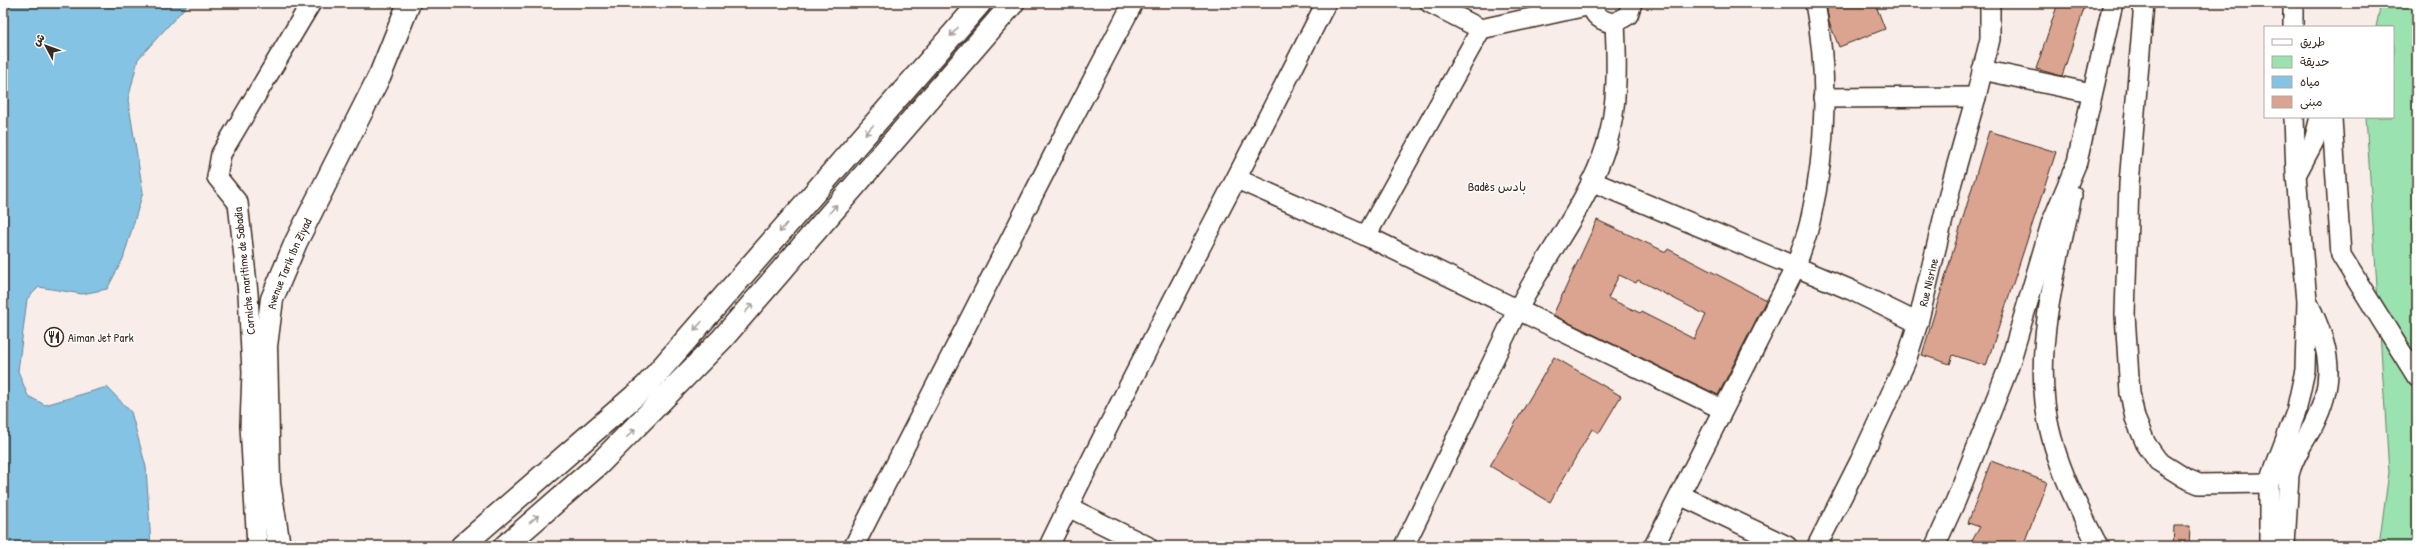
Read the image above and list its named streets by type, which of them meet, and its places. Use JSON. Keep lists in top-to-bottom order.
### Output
{
  "streets": {
    "street": ["Avenue Tarik Ibn Ziyad", "Corniche maritime de Sabadia", "Rue Nisrine"]
  },
  "districts": ["Badès بادس"],
  "places": {
    "restaurant": ["Aiman Jet Park"]
  },
  "legend": [
    "طريق",
    "حديقة",
    "مياه",
    "مبنى"
  ],
  "north": "top left"
}
